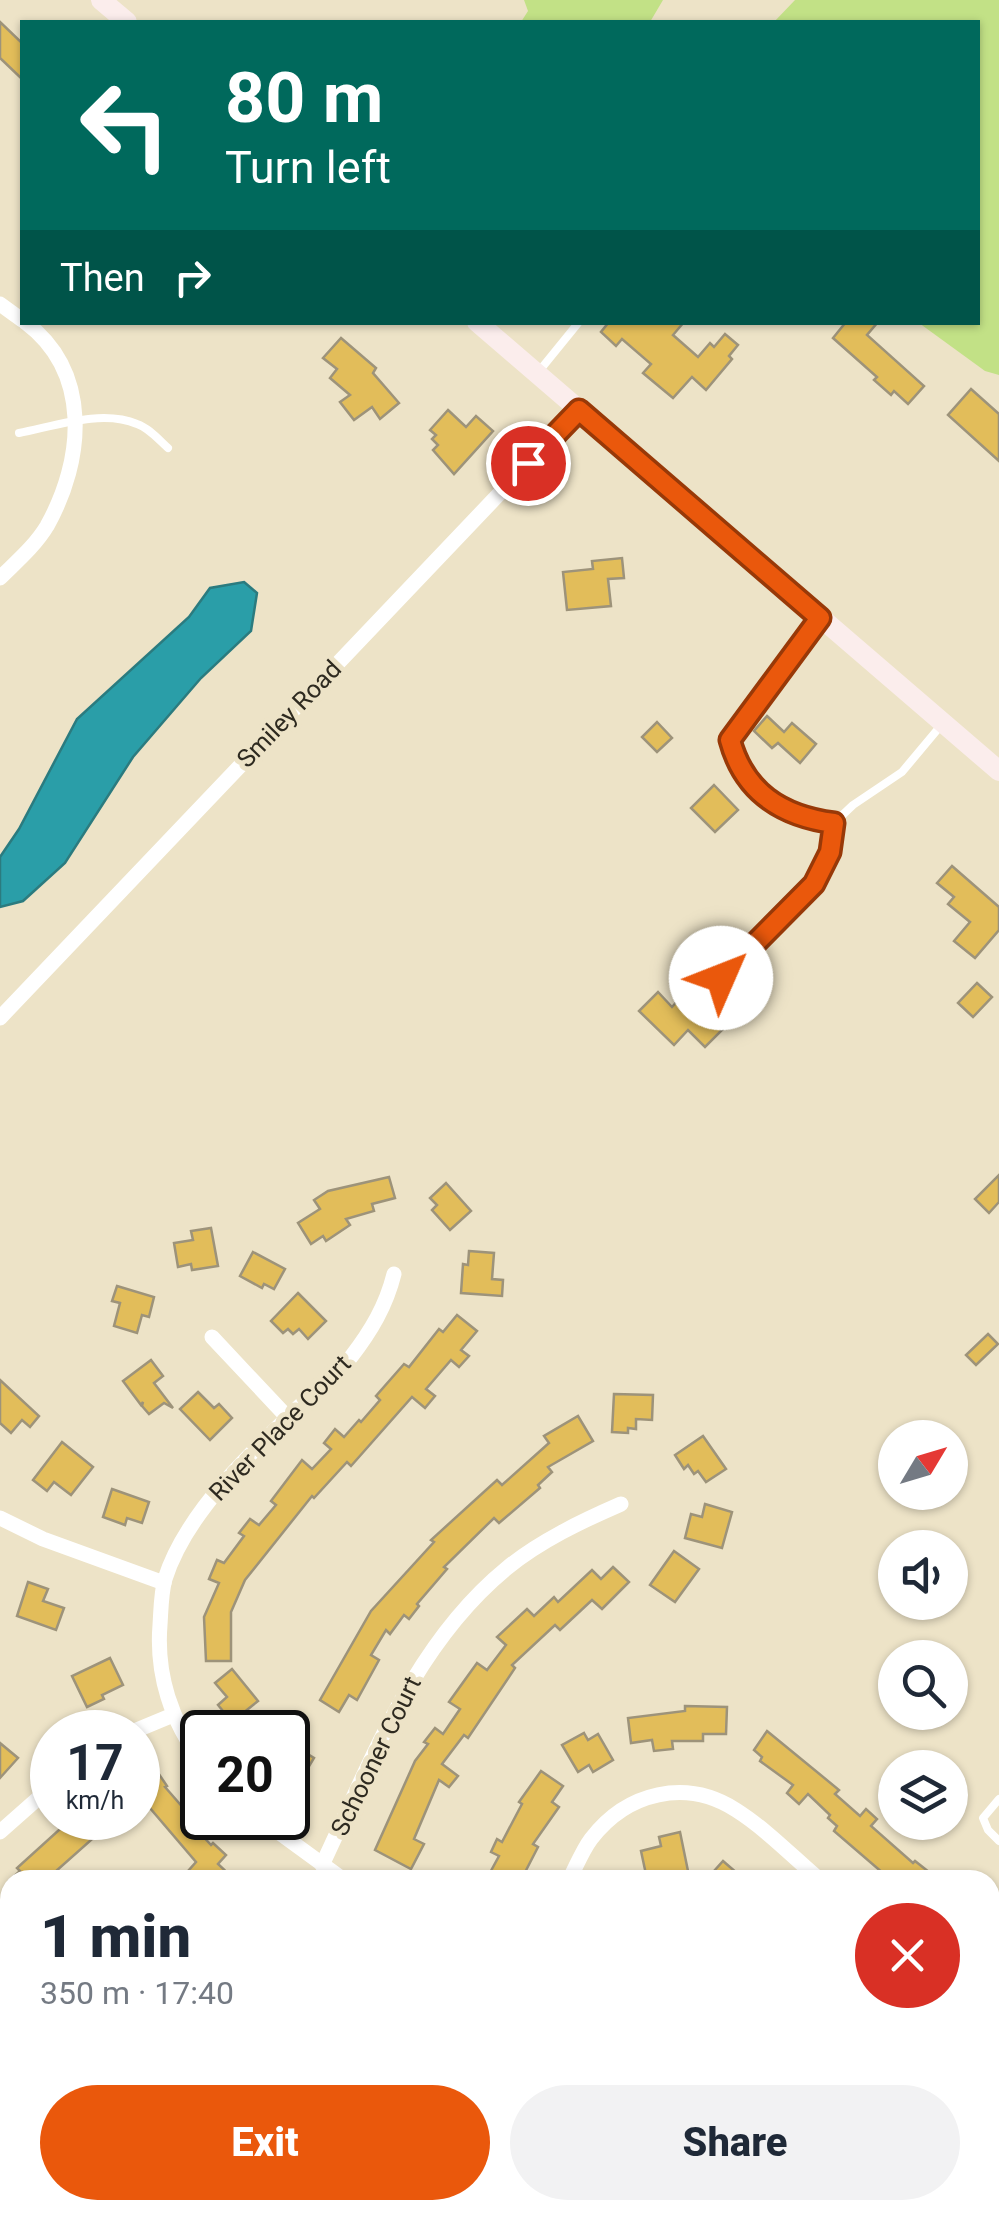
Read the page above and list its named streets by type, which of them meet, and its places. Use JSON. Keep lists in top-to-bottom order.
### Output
{
  "streets": {
    "street": ["Smiley Road", "River Place Court", "Schooner Court"]
  },
  "north": "top right",
  "page": {
    "turn": ["80 m", "Turn left"],
    "then": "Then",
    "speed": "17 km/h",
    "limit": "20",
    "heading": ["1 min", "350 m · 17:40"],
    "buttons": ["Exit", "Share"]
  }
}
